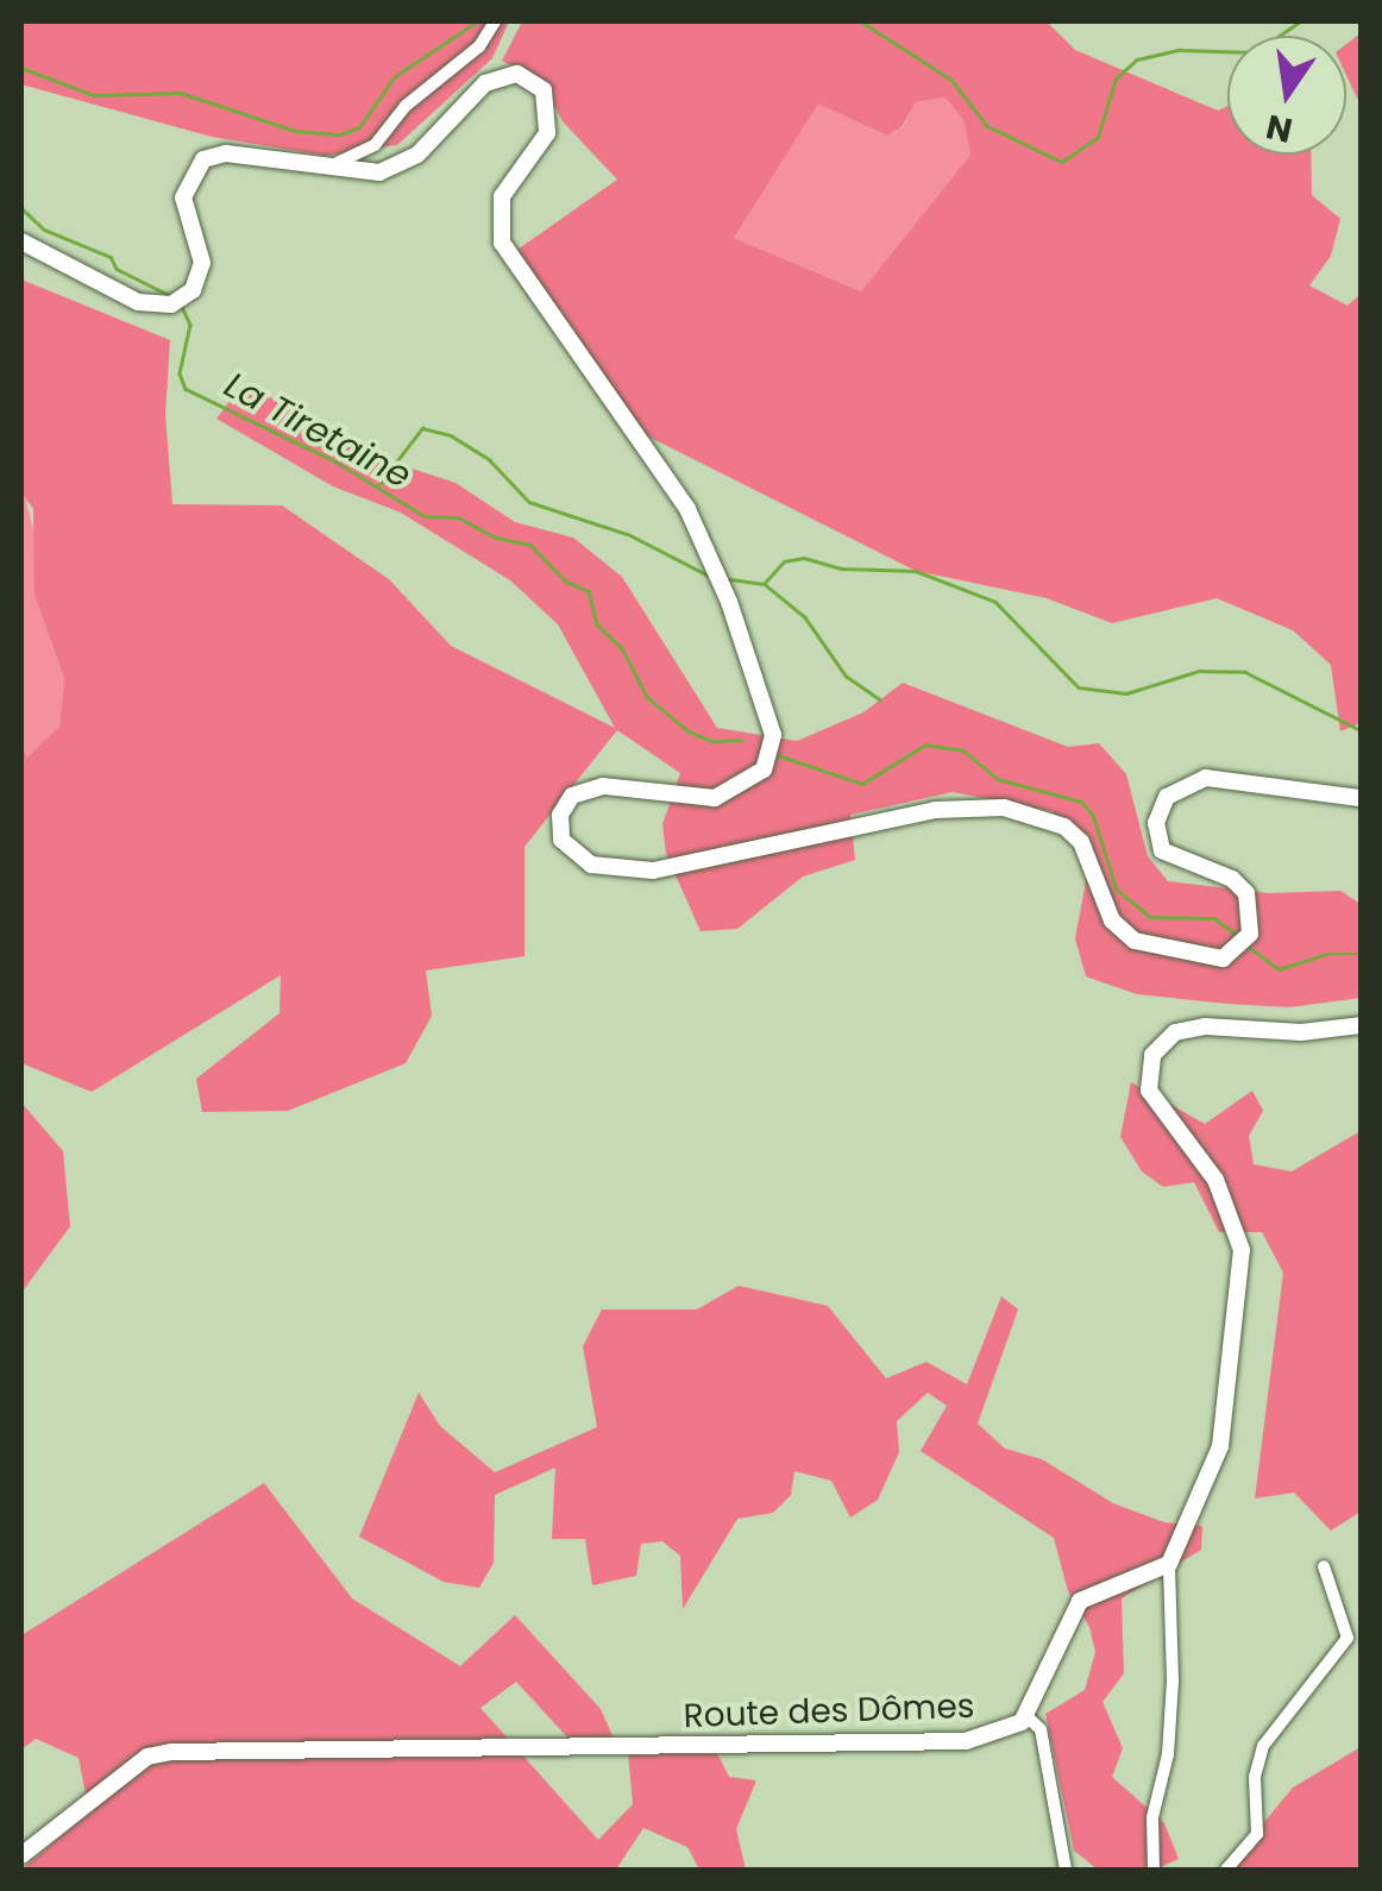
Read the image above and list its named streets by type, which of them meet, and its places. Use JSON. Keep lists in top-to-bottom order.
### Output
{
  "streets": {
    "main road": ["Route des Dômes"]
  },
  "water": ["La Tiretaine"],
  "north": "bottom"
}
